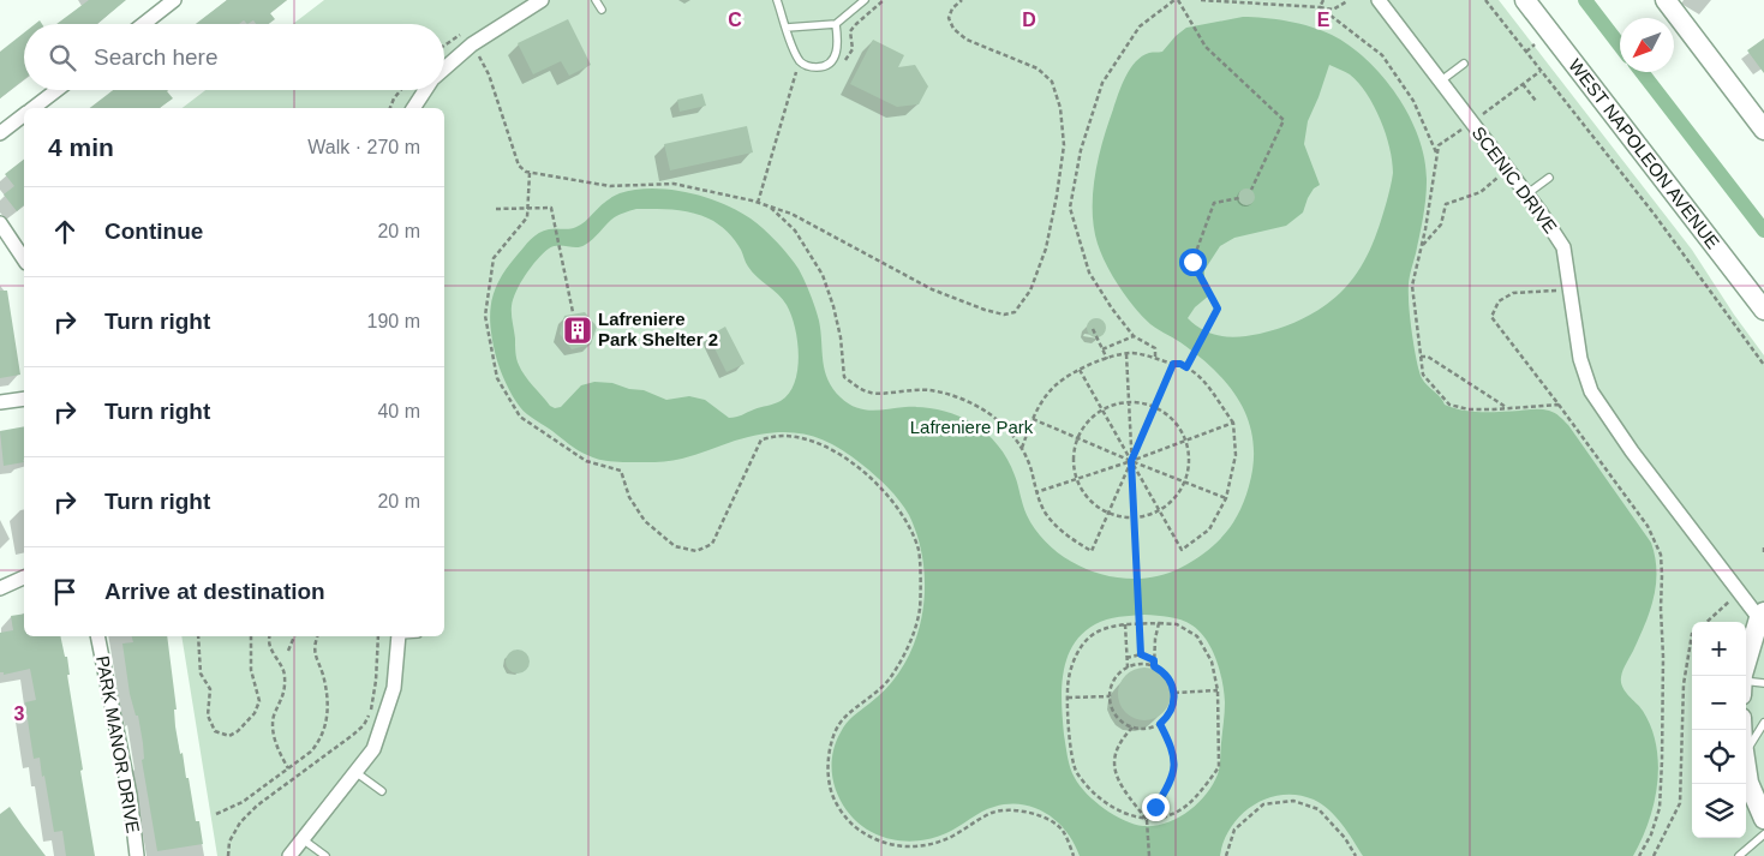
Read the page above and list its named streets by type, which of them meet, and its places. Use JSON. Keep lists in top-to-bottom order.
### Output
{
  "streets": {
    "main road": ["WEST NAPOLEON AVENUE"],
    "street": ["SCENIC DRIVE", "PARK MANOR DRIVE"]
  },
  "parks": ["Lafreniere Park"],
  "places": {
    "building": ["Lafreniere Park Shelter 2"]
  },
  "north": "bottom left",
  "page": {
    "search": "Search here",
    "heading": ["4 min", "Walk · 270 m"],
    "list": [
      ["Continue", "20 m"],
      ["Turn right", "190 m"],
      ["Turn right", "40 m"],
      ["Turn right", "20 m"],
      "Arrive at destination"
    ],
    "map_buttons": ["+", "−"]
  },
  "grid": {
    "columns": ["C", "D", "E"],
    "rows": ["3"]
  }
}
